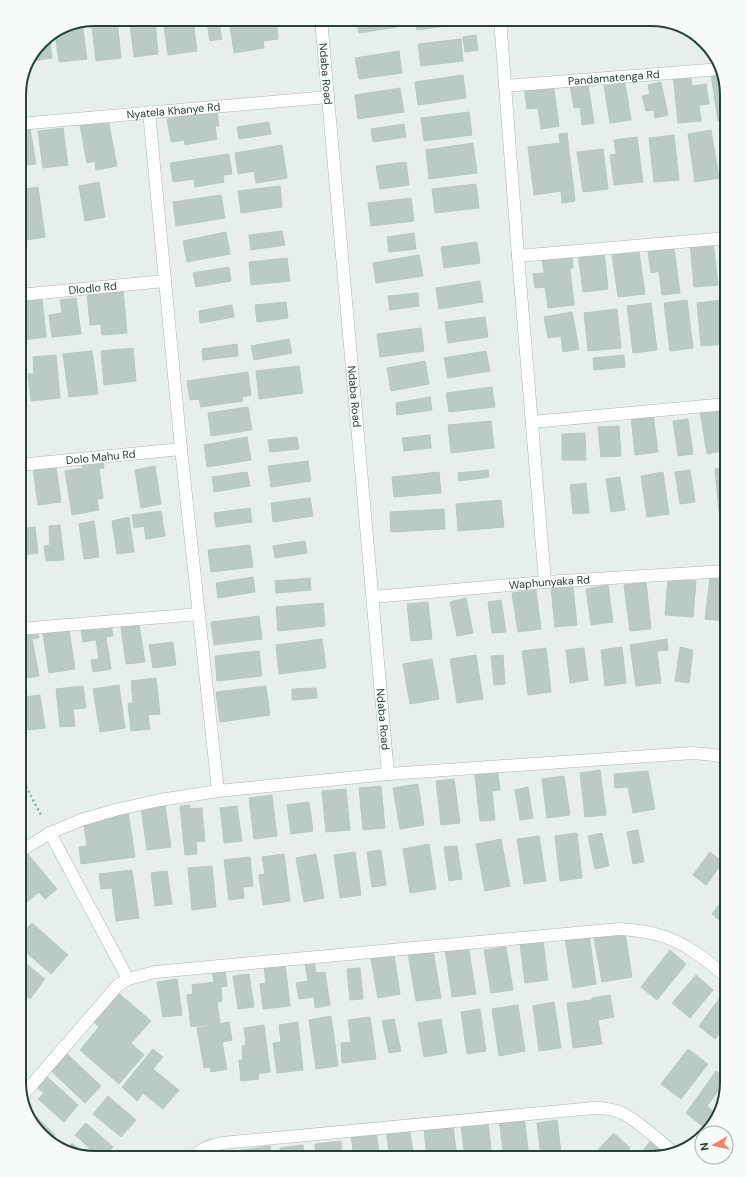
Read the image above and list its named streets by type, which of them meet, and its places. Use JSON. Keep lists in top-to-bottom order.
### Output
{
  "streets": {
    "street": [
      "Ndaba Road",
      "Pandamatenga Rd",
      "Nyatela Khanye Rd",
      "Dlodlo Rd",
      "Dolo Mahu Rd",
      "Waphunyaka Rd"
    ]
  },
  "crossings": [
    ["Ndaba Road", "Nyatela Khanye Rd"],
    ["Ndaba Road", "Waphunyaka Rd"]
  ],
  "north": "left"
}
